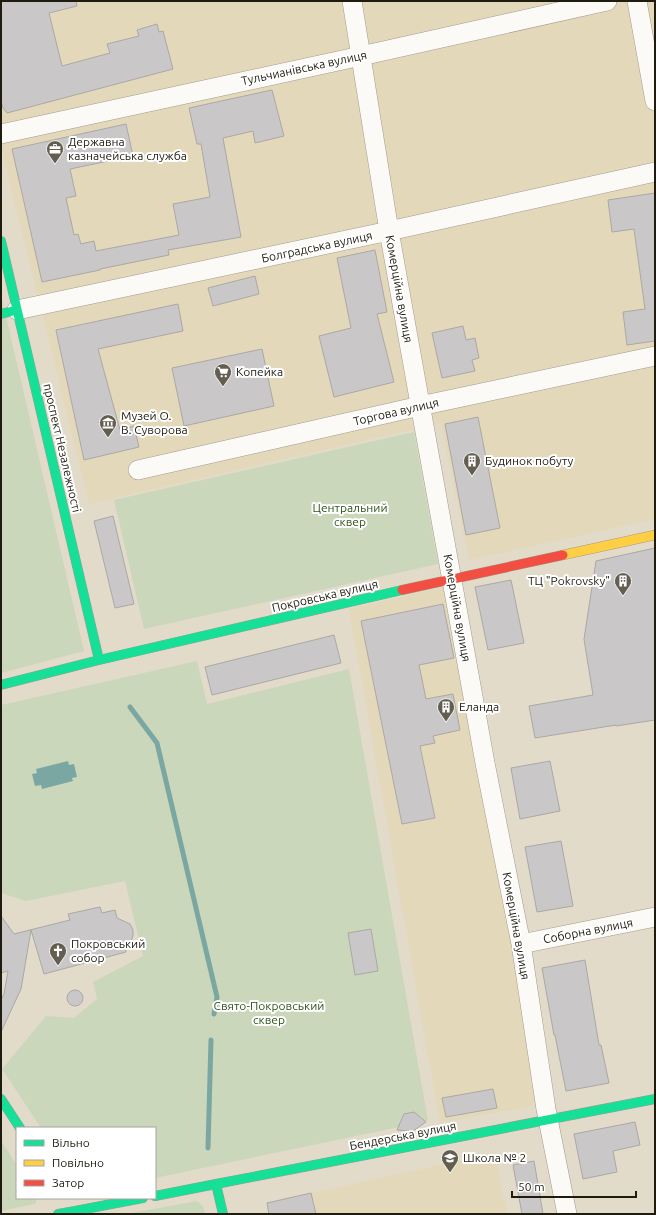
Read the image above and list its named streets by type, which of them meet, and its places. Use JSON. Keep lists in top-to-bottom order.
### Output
{
  "streets": {
    "main road": ["проспект Незалежності", "Покровська вулиця", "Бендерська вулиця"],
    "street": [
      "Тульчианівська вулиця",
      "Болградська вулиця",
      "Комерційна вулиця",
      "Торгова вулиця",
      "Соборна вулиця"
    ]
  },
  "crossings": [
    ["Тульчианівська вулиця", "Комерційна вулиця"],
    ["Болградська вулиця", "Комерційна вулиця"],
    ["Болградська вулиця", "проспект Незалежності"],
    ["Комерційна вулиця", "Торгова вулиця"],
    ["Комерційна вулиця", "Покровська вулиця"],
    ["Комерційна вулиця", "Соборна вулиця"],
    ["Комерційна вулиця", "Бендерська вулиця"],
    ["проспект Незалежності", "Покровська вулиця"]
  ],
  "parks": ["Центральний сквер", "Свято-Покровський сквер"],
  "places": {
    "office": ["Державна казначейська служба"],
    "supermarket": ["Копейка"],
    "museum": ["Музей О. В. Суворова"],
    "building": ["Будинок побуту", "ТЦ \"Pokrovsky\"", "Еланда"],
    "church": ["Покровський собор"],
    "school or university": ["Школа № 2"]
  },
  "legend": ["Вільно", "Повільно", "Затор"],
  "scale_bar": "50 m"
}
